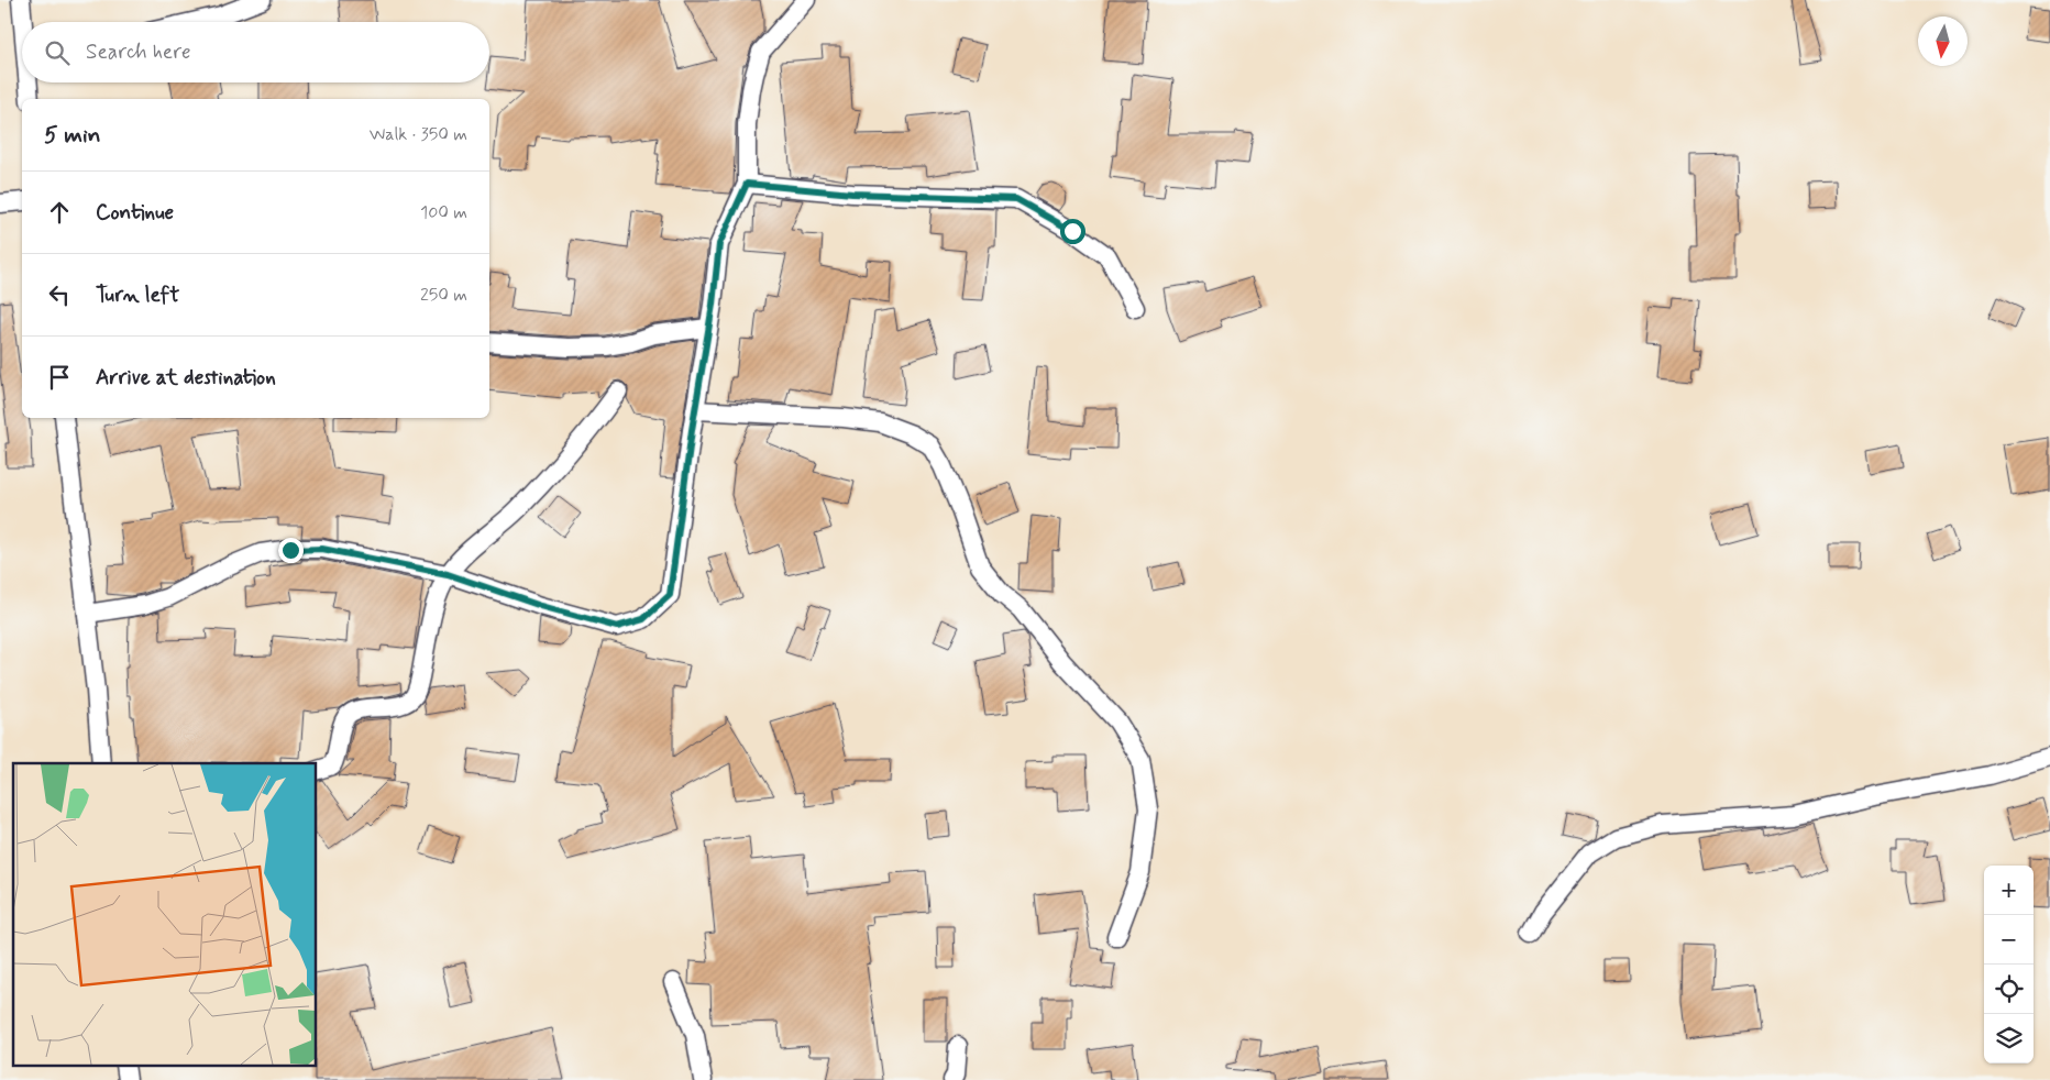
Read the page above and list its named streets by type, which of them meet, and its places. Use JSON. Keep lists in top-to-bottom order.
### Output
{
  "north": "bottom",
  "page": {
    "search": "Search here",
    "heading": ["5 min", "Walk · 350 m"],
    "list": [
      ["Continue", "100 m"],
      ["Turn left", "250 m"],
      "Arrive at destination"
    ],
    "map_buttons": ["+", "−"]
  }
}
